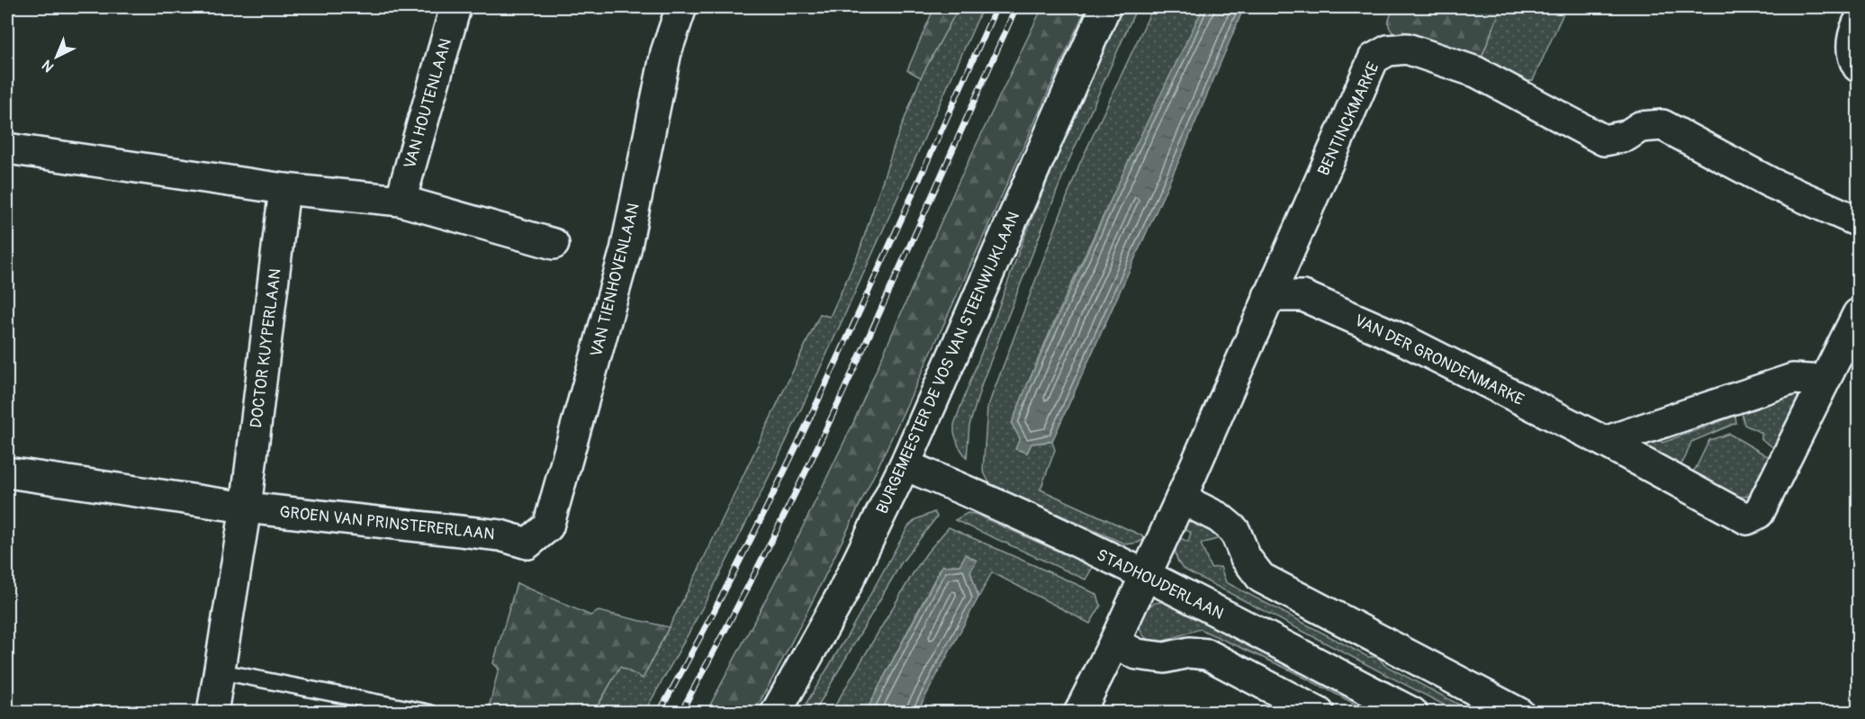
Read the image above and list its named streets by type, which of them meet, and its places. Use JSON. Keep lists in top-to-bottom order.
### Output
{
  "streets": {
    "street": [
      "VAN HOUTENLAAN",
      "BENTINCKMARKE",
      "VAN TIENHOVENLAAN",
      "DOCTOR KUYPERLAAN",
      "VAN DER GRONDENMARKE",
      "BURGEMEESTER DE VOS VAN STEENWIJKLAAN",
      "GROEN VAN PRINSTERERLAAN",
      "STADHOUDERLAAN"
    ]
  },
  "crossings": [
    ["BENTINCKMARKE", "VAN DER GRONDENMARKE"],
    ["BENTINCKMARKE", "STADHOUDERLAAN"],
    ["VAN TIENHOVENLAAN", "GROEN VAN PRINSTERERLAAN"],
    ["DOCTOR KUYPERLAAN", "GROEN VAN PRINSTERERLAAN"],
    ["BURGEMEESTER DE VOS VAN STEENWIJKLAAN", "STADHOUDERLAAN"]
  ],
  "north": "bottom left"
}
